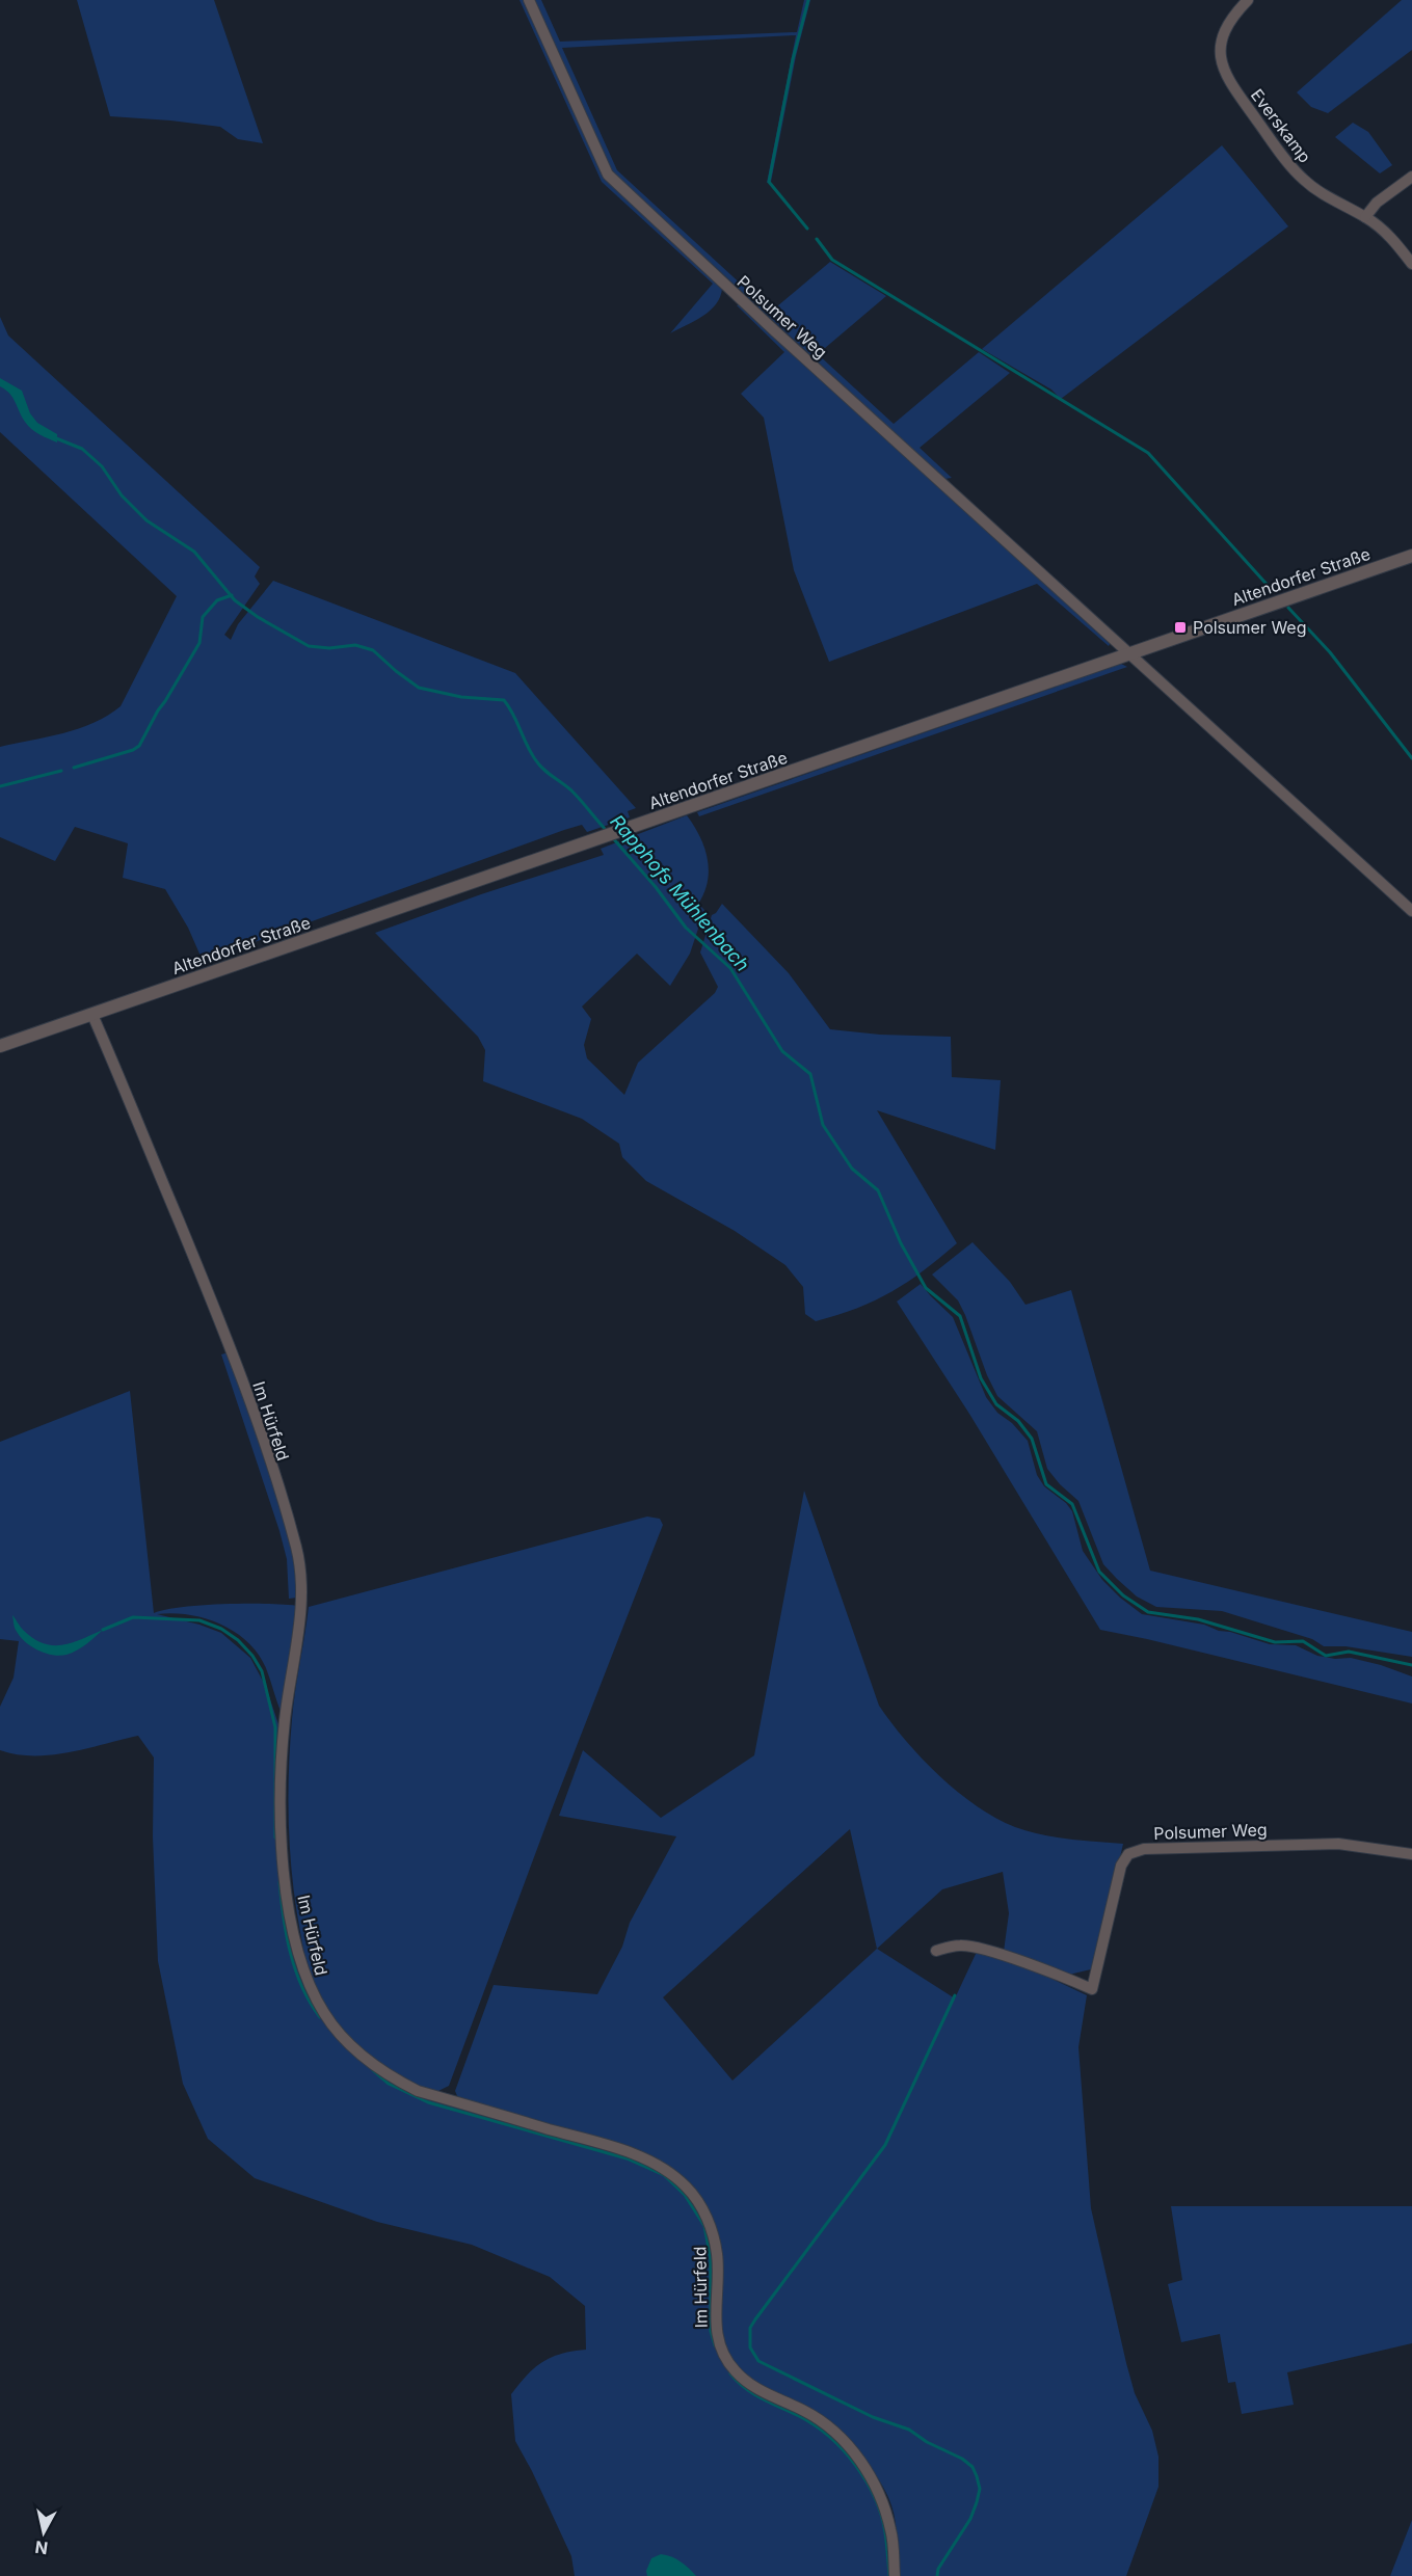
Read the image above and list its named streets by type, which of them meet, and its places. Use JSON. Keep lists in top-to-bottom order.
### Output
{
  "streets": {
    "street": [
      "Everskamp",
      "Polsumer Weg",
      "Altendorfer Straße",
      "Im Hürfeld"
    ]
  },
  "crossings": [
    ["Polsumer Weg", "Altendorfer Straße"],
    ["Altendorfer Straße", "Im Hürfeld"]
  ],
  "water": ["Rapphofs Mühlenbach"],
  "places": {
    "transit": ["Polsumer Weg"]
  },
  "north": "bottom"
}
